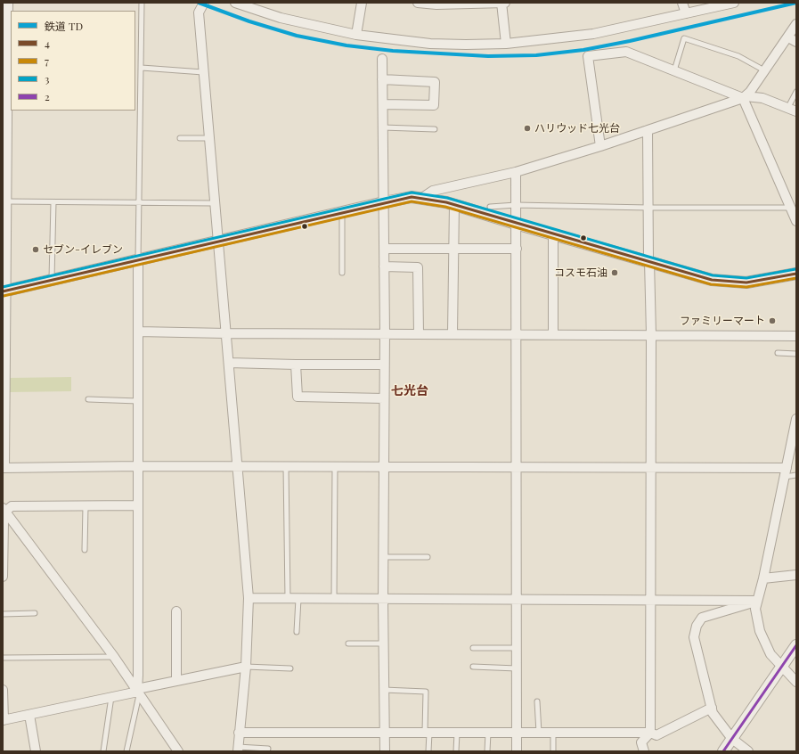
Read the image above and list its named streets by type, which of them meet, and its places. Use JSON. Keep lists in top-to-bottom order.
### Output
{
  "districts": ["七光台"],
  "places": [
    "ハリウッド七光台",
    "セブン-イレブン",
    "コスモ石油",
    "ファミリーマート"
  ],
  "lines": [
    "rail line TD",
    "transit line 3",
    "transit line 4",
    "transit line 7",
    "transit line 2"
  ],
  "legend": [
    "鉄道 TD",
    "4",
    "7",
    "3",
    "2"
  ]
}
